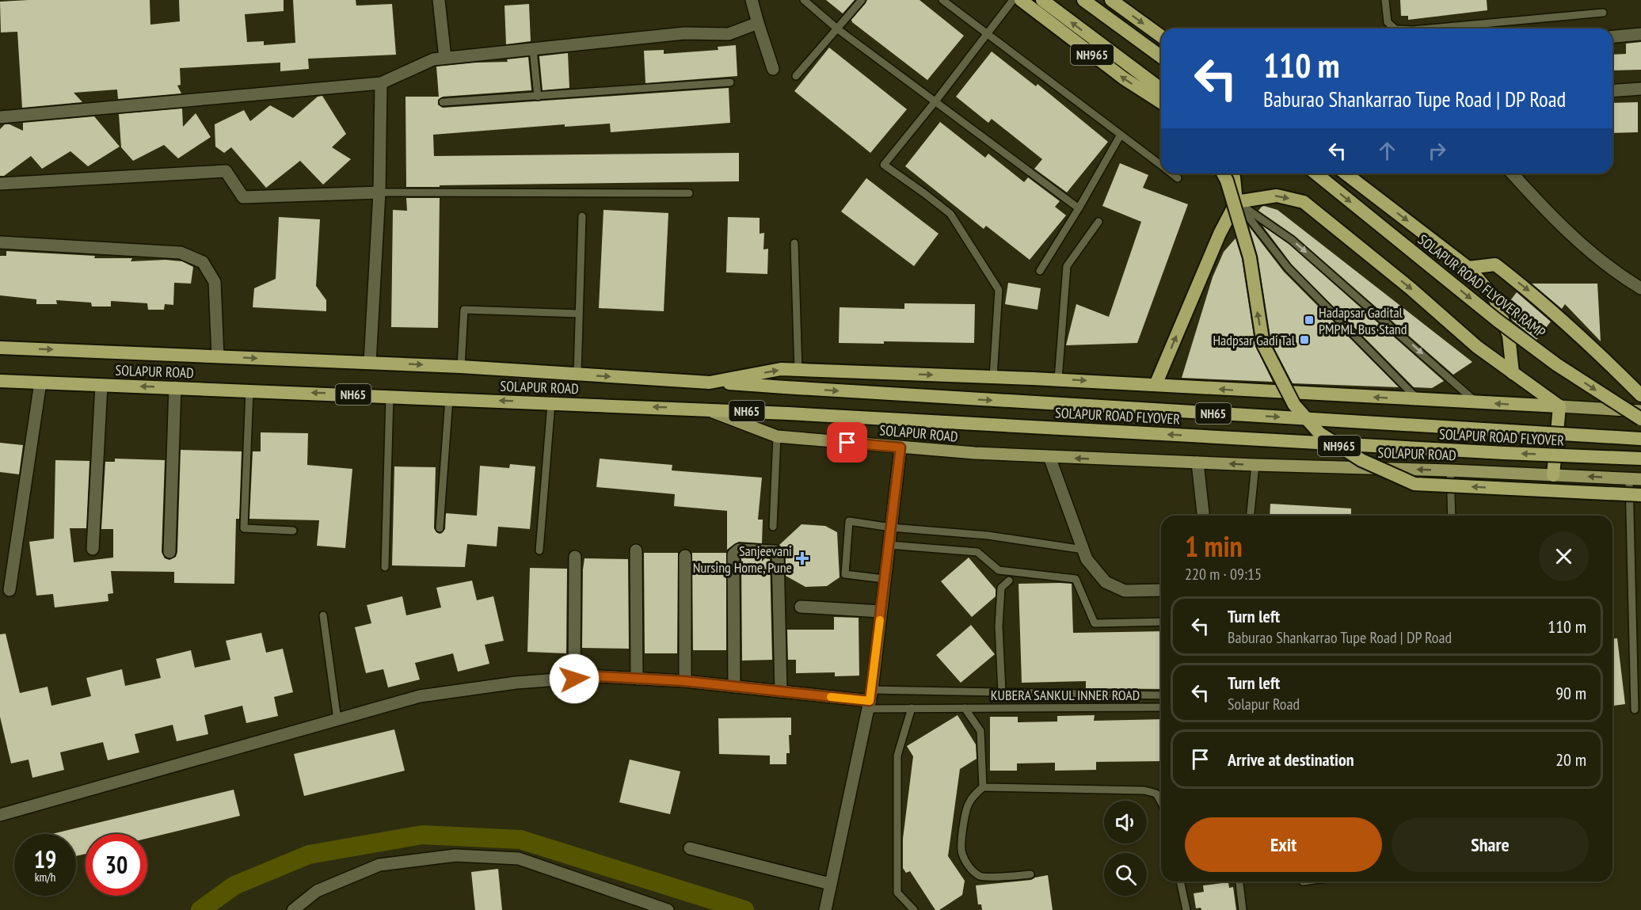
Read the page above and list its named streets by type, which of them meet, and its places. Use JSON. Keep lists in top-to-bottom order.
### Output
{
  "streets": {
    "highway": [
      "NH965",
      "SOLAPUR ROAD FLYOVER RAMP",
      "SOLAPUR ROAD",
      "NH65",
      "SOLAPUR ROAD FLYOVER"
    ],
    "lane": ["KUBERA SANKUL INNER ROAD"]
  },
  "crossings": [
    ["SOLAPUR ROAD", "SOLAPUR ROAD FLYOVER"]
  ],
  "places": {
    "transit": ["Hadapsar Gadital PMPML Bus Stand", "Hadpsar Gadi Tal"],
    "health": ["Sanjeevani Nursing Home, Pune"]
  },
  "page": {
    "turn": ["110 m", "Baburao Shankarrao Tupe Road | DP Road"],
    "heading": ["1 min", "220 m · 09:15"],
    "list": [
      {
        "name": "Turn left",
        "note": "Baburao Shankarrao Tupe Road | DP Road",
        "value": "110 m"
      },
      {
        "name": "Turn left",
        "note": "Solapur Road",
        "value": "90 m"
      },
      {
        "name": "Arrive at destination",
        "value": "20 m"
      }
    ],
    "buttons": ["Exit", "Share"],
    "speed": "19 km/h",
    "limit": "30"
  }
}
